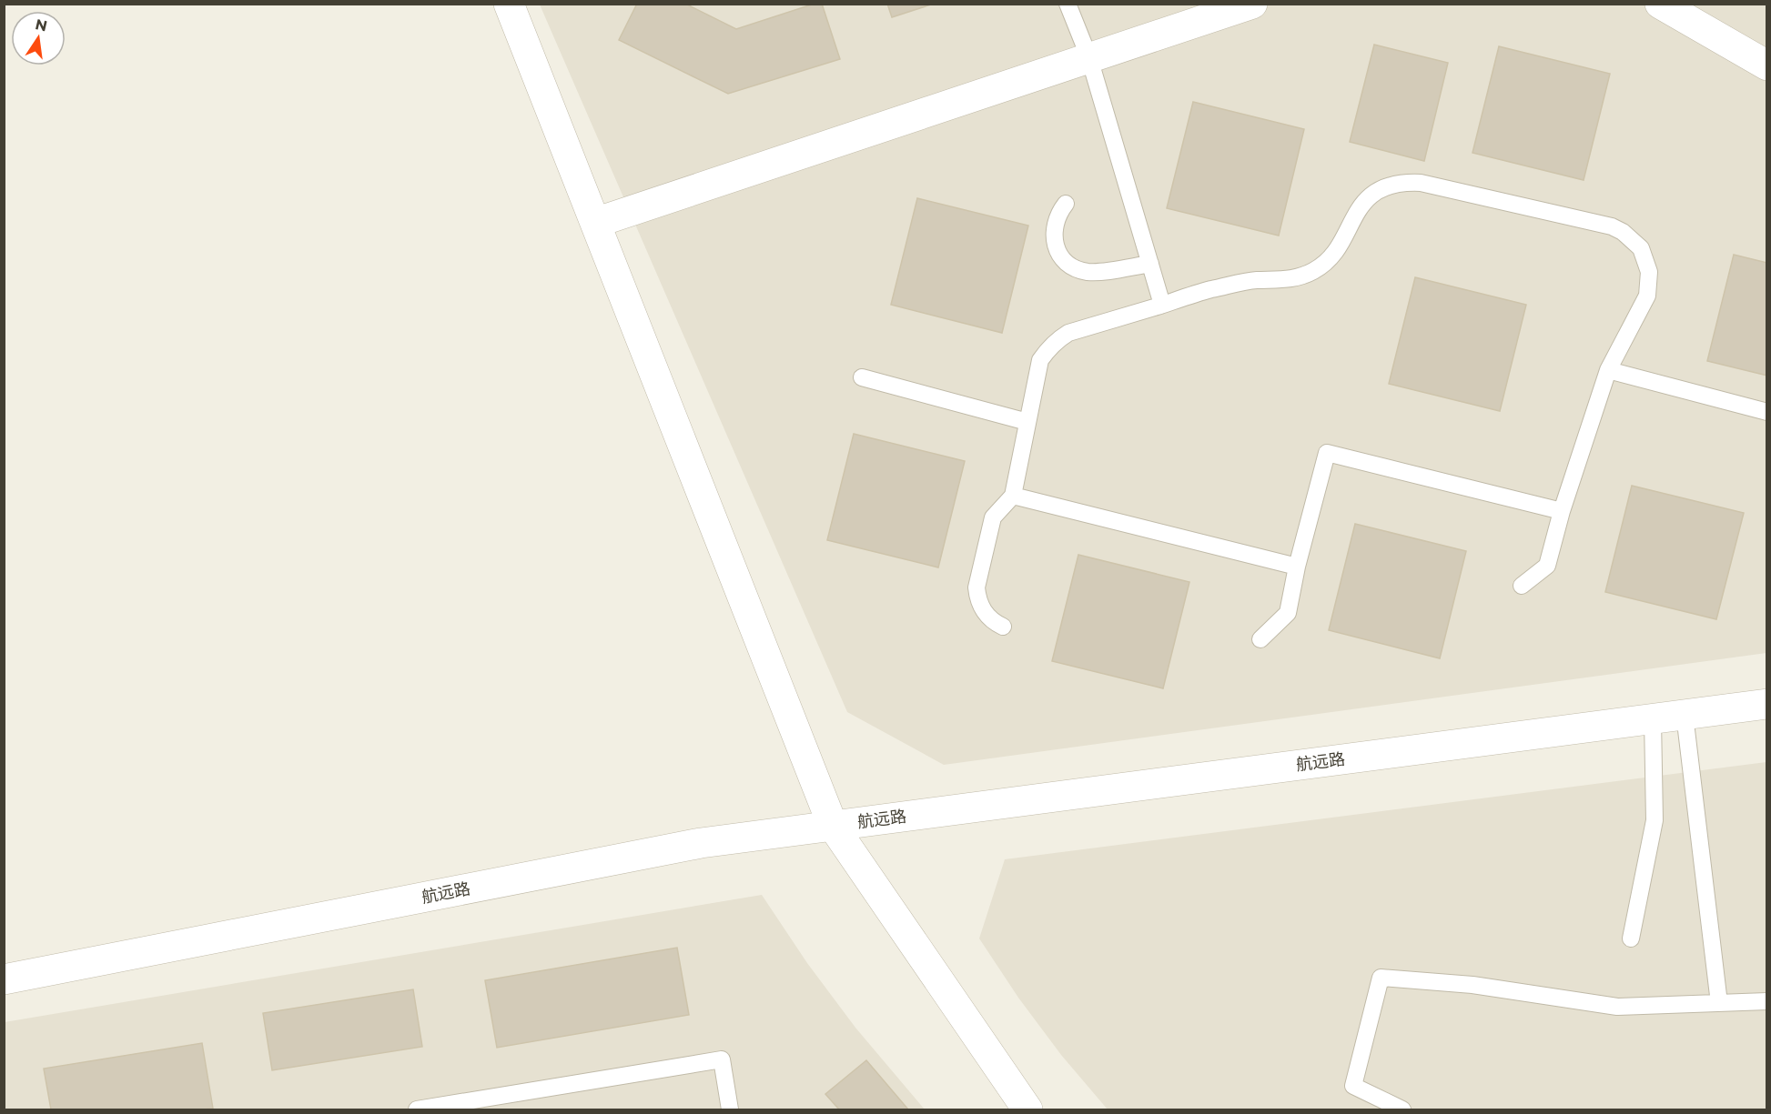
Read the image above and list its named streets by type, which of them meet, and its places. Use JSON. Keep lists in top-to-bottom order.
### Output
{
  "streets": {
    "street": ["航远路"]
  },
  "north": "top"
}
